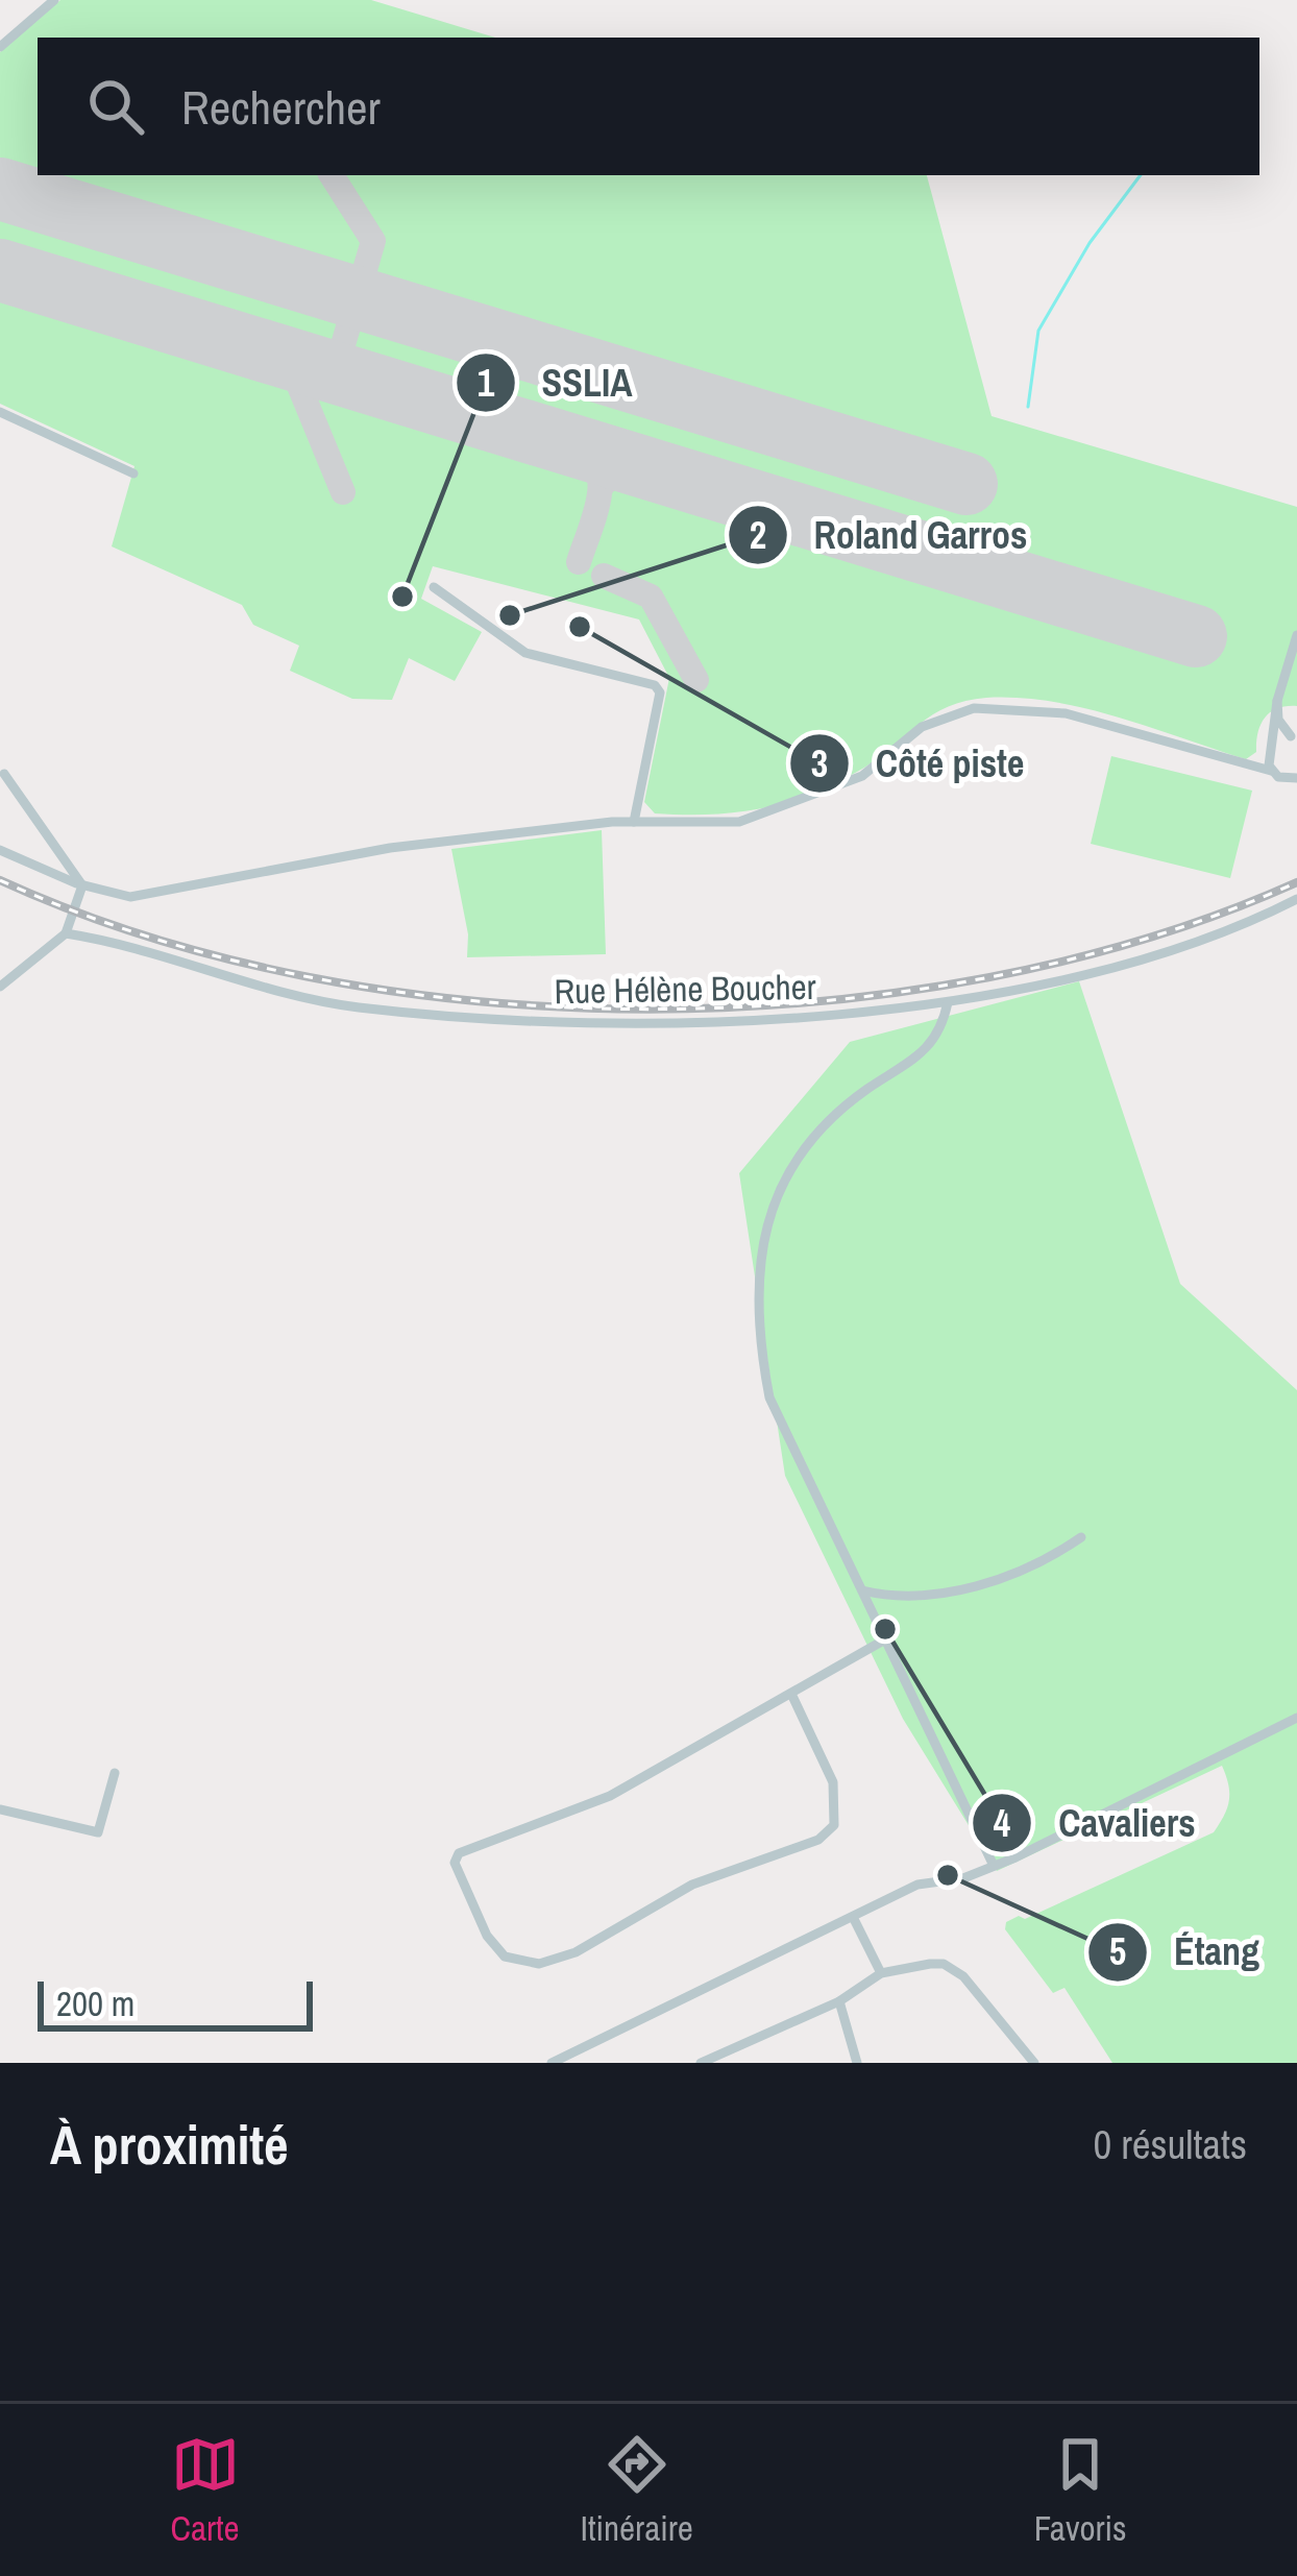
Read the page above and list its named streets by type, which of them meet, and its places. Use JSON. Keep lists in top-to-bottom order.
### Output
{
  "streets": {
    "street": ["Rue Hélène Boucher"]
  },
  "places": [
    "SSLIA",
    "Roland Garros",
    "Côté piste",
    "Cavaliers",
    "Étang"
  ],
  "scale_bar": "200 m",
  "page": {
    "search": "Rechercher",
    "scale": "200 m",
    "heading": ["À proximité", "0 résultats"],
    "nav": ["Carte", "Itinéraire", "Favoris"]
  }
}
